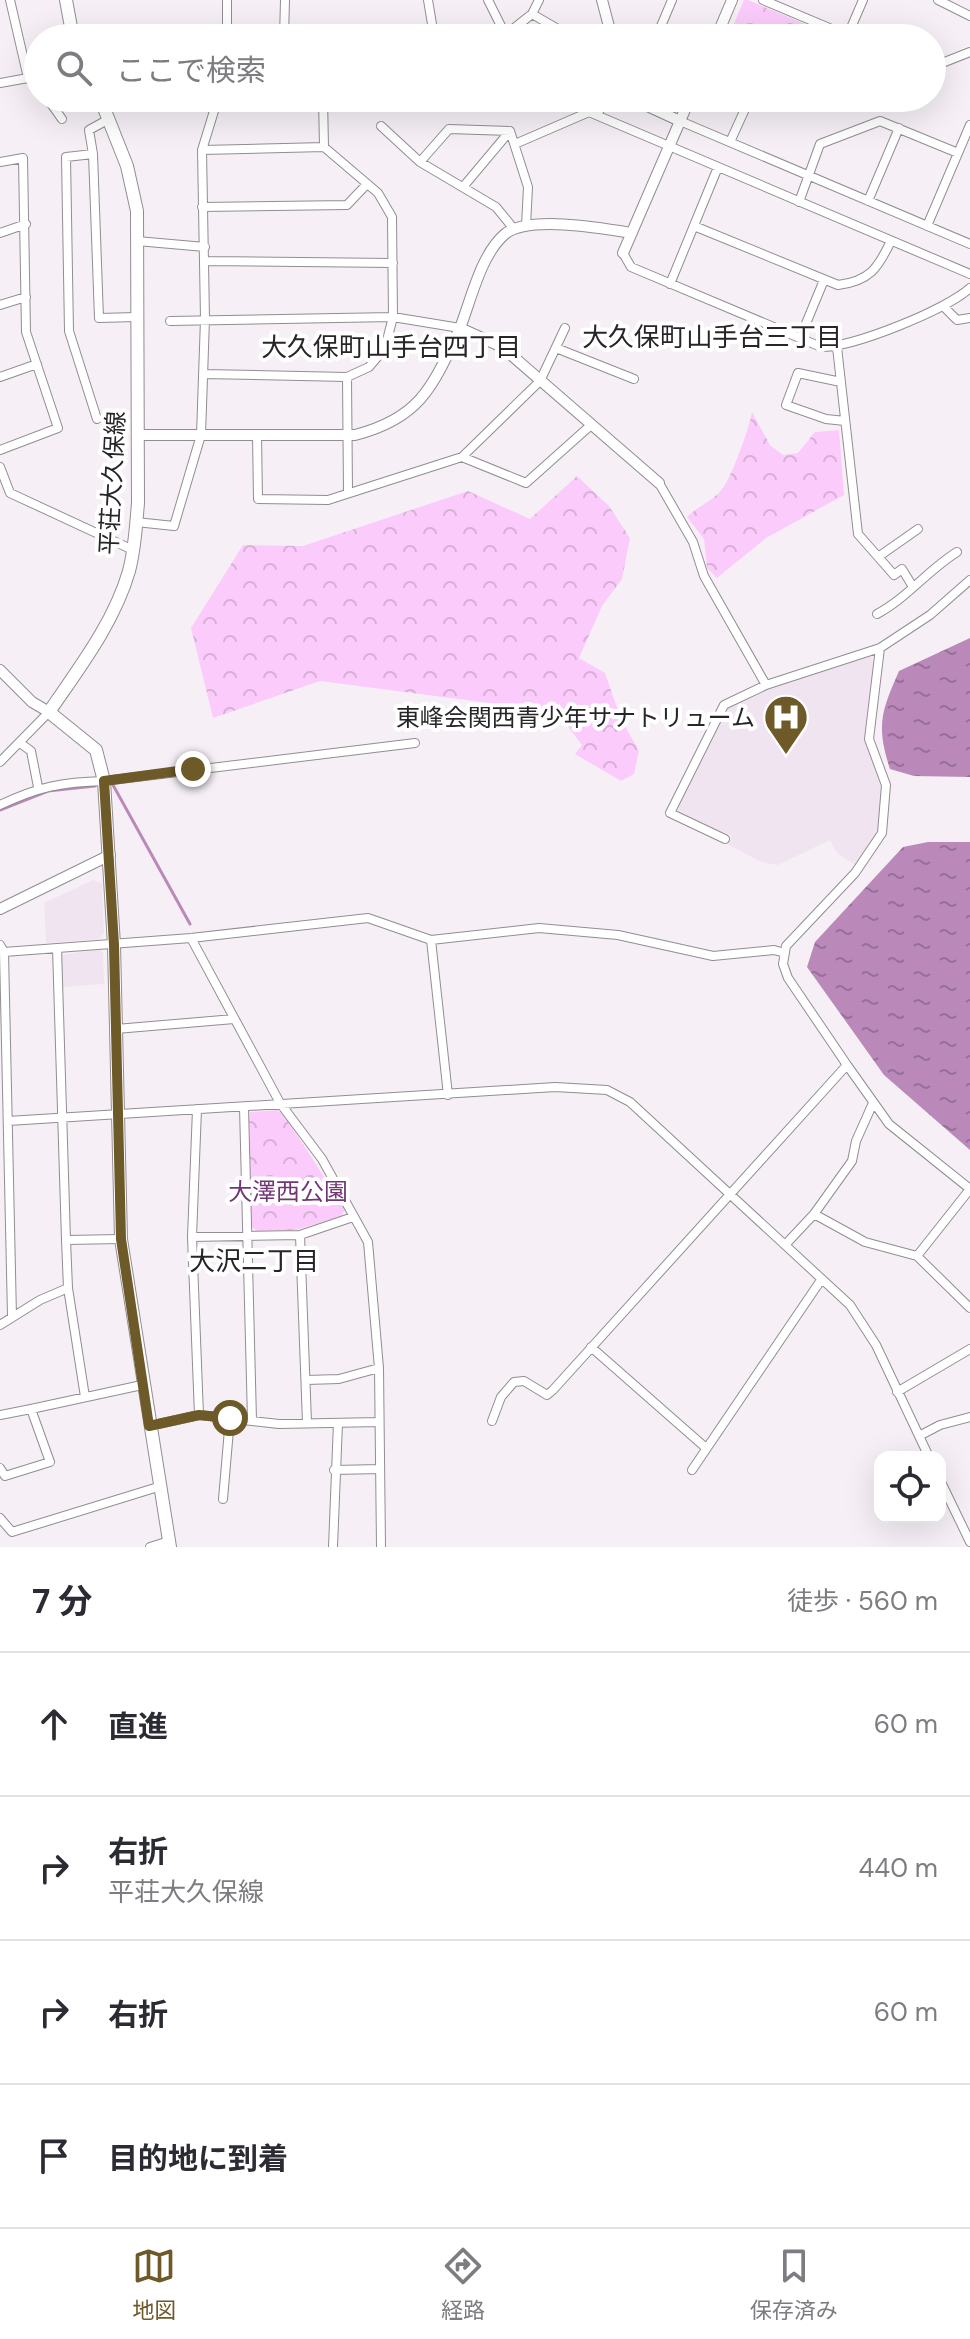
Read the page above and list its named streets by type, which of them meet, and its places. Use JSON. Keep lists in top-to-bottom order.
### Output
{
  "streets": {
    "main road": ["平荘大久保線"]
  },
  "districts": ["大久保町山手台三丁目", "大久保町山手台四丁目", "大沢二丁目"],
  "parks": ["大澤西公園"],
  "places": {
    "hospital": ["東峰会関西青少年サナトリューム"]
  },
  "page": {
    "search": "ここで検索",
    "heading": ["7 分", "徒歩 · 560 m"],
    "list": [
      ["直進", "60 m"],
      ["右折", "平荘大久保線", "440 m"],
      ["右折", "60 m"],
      "目的地に到着"
    ],
    "nav": ["地図", "経路", "保存済み"]
  }
}
